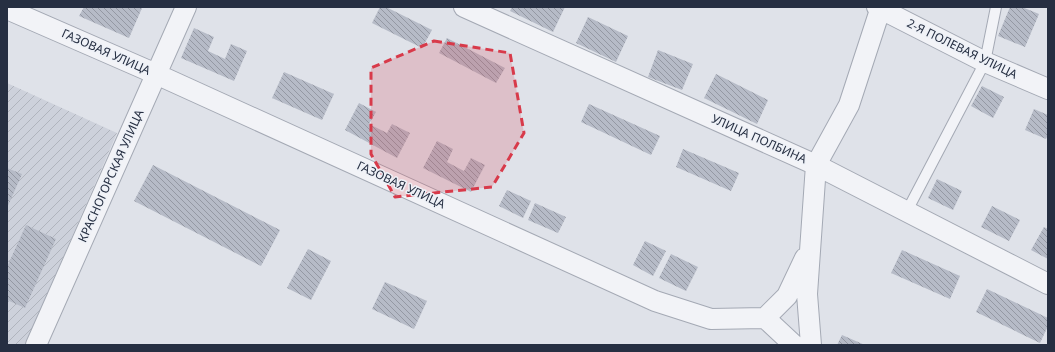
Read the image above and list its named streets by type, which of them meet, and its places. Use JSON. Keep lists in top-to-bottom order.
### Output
{
  "streets": {
    "street": [
      "2-Я ПОЛЕВАЯ УЛИЦА",
      "ГАЗОВАЯ УЛИЦА",
      "УЛИЦА ПОЛБИНА",
      "КРАСНОГОРСКАЯ УЛИЦА"
    ]
  },
  "crossings": [
    ["ГАЗОВАЯ УЛИЦА", "КРАСНОГОРСКАЯ УЛИЦА"]
  ]
}
